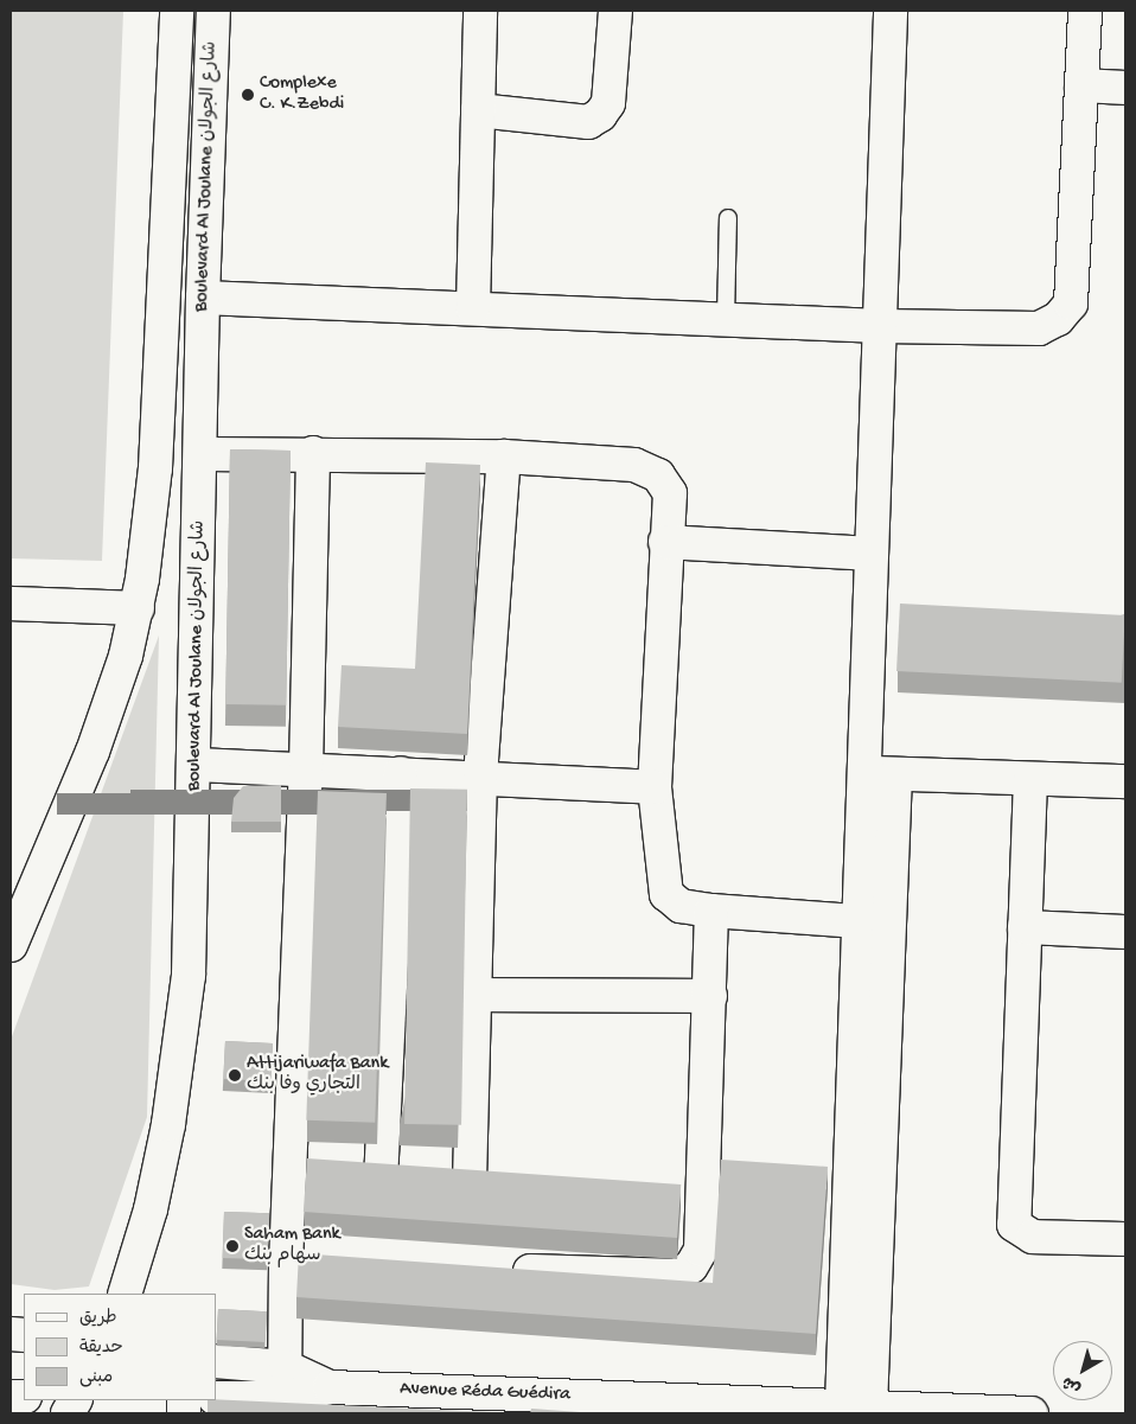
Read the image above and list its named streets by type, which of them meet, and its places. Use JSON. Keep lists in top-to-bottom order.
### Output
{
  "streets": {
    "street": ["Boulevard Al Joulane شارع الجولان", "Avenue Réda Guédira"]
  },
  "places": ["Complexe C. K.Zebdi", "Attijariwafa Bank التجاري وفا بنك", "Saham Bank سهام بنك"],
  "legend": ["طريق", "حديقة", "مبنى"],
  "north": "bottom left"
}
